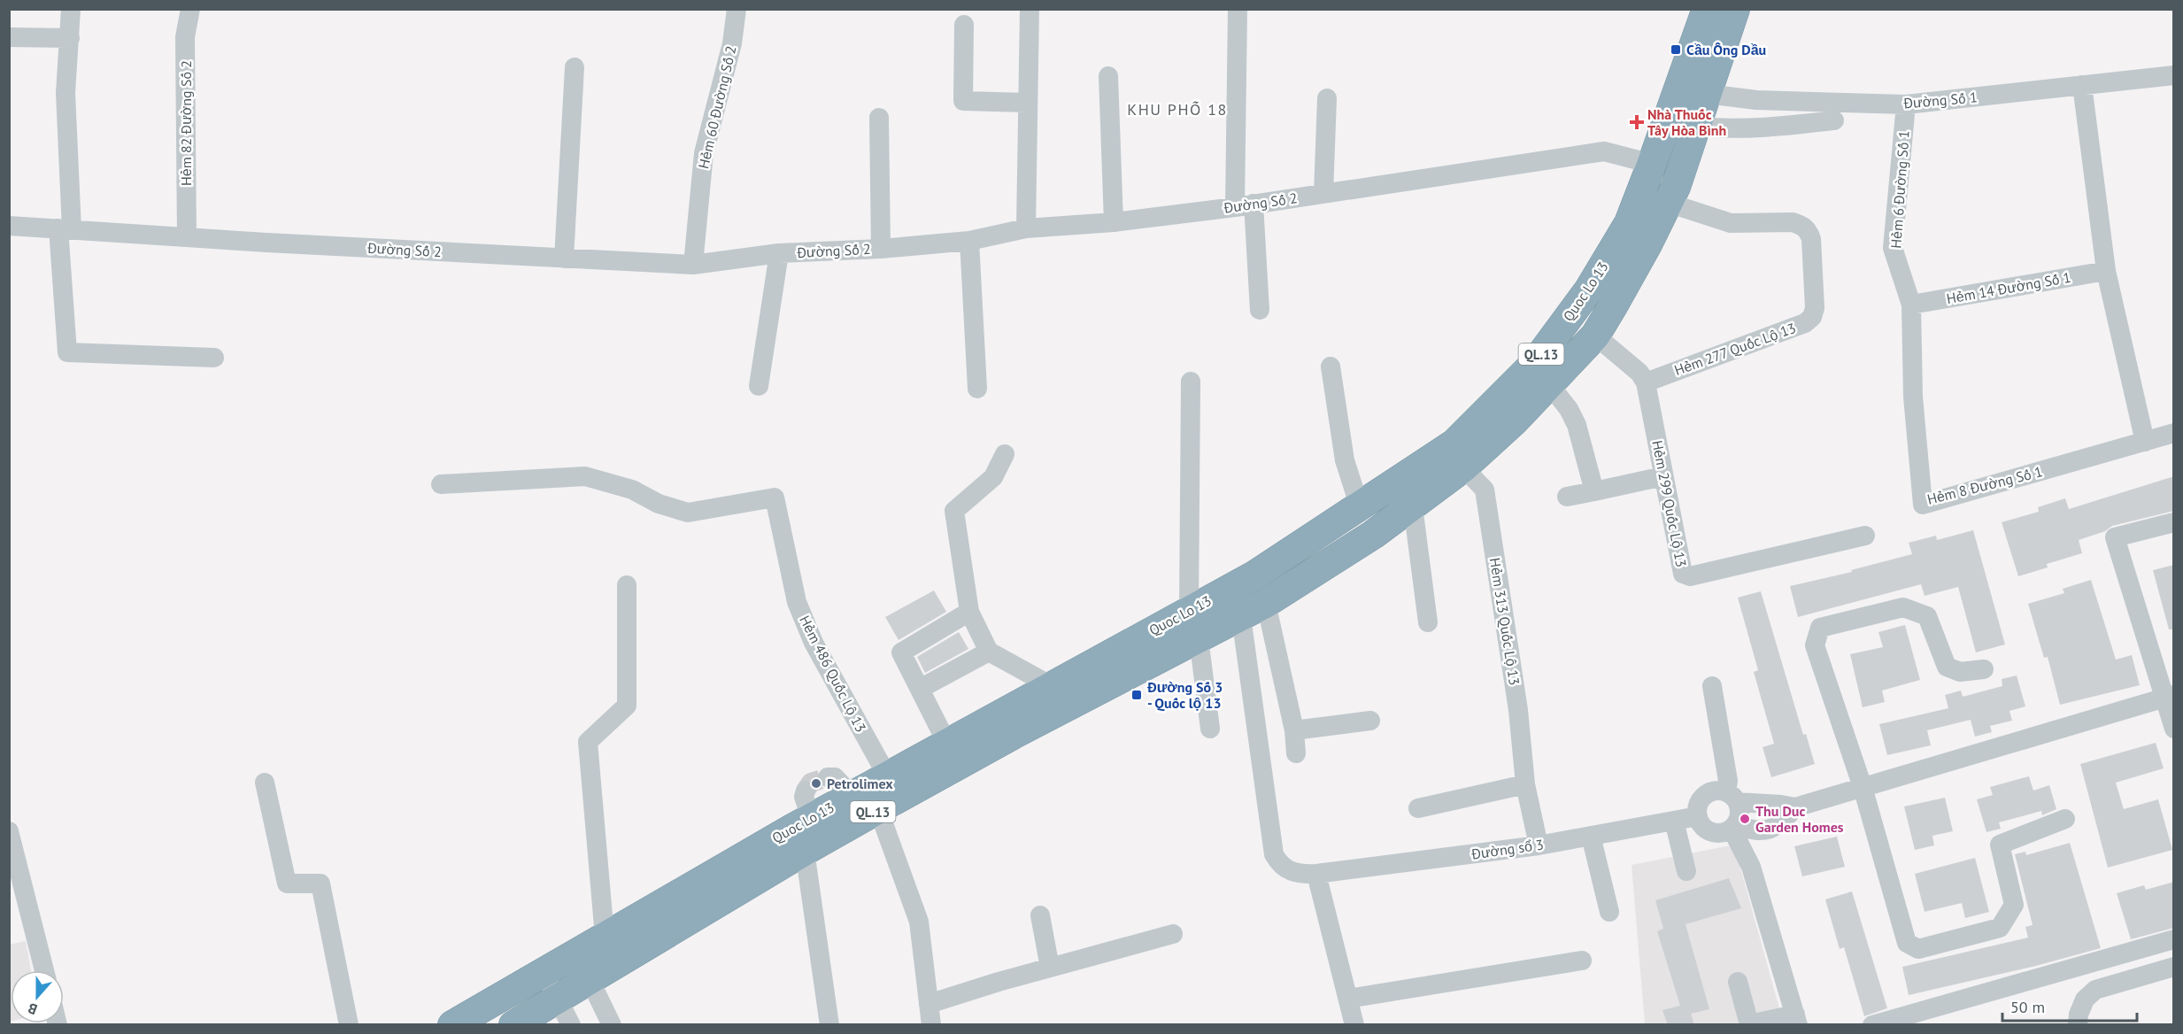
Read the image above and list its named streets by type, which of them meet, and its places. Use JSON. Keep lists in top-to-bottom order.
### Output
{
  "streets": {
    "highway": ["Quoc Lo 13", "QL.13"],
    "street": [
      "Đường Số 1",
      "Hẻm 60 Đường Số 2",
      "Hẻm 82 Đường Số 2",
      "Hẻm 6 Đường Số 1",
      "Đường Số 2",
      "Hẻm 14 Đường Số 1",
      "Hẻm 277 Quốc Lộ 13",
      "Hẻm 8 Đường Số 1",
      "Hẻm 299 Quốc Lộ 13",
      "Hẻm 313 Quốc Lộ 13",
      "Hẻm 486 Quốc Lộ 13",
      "Đường sổ 3"
    ]
  },
  "crossings": [
    ["Đường Số 1", "Hẻm 6 Đường Số 1"],
    ["Đường Số 1", "Quoc Lo 13"],
    ["Hẻm 60 Đường Số 2", "Đường Số 2"],
    ["Hẻm 82 Đường Số 2", "Đường Số 2"],
    ["Hẻm 6 Đường Số 1", "Hẻm 14 Đường Số 1"],
    ["Hẻm 6 Đường Số 1", "Hẻm 8 Đường Số 1"],
    ["Đường Số 2", "Quoc Lo 13"],
    ["Hẻm 14 Đường Số 1", "Hẻm 8 Đường Số 1"],
    ["Quoc Lo 13", "Hẻm 277 Quốc Lộ 13"],
    ["Quoc Lo 13", "Hẻm 313 Quốc Lộ 13"],
    ["Quoc Lo 13", "Hẻm 486 Quốc Lộ 13"],
    ["Quoc Lo 13", "Đường sổ 3"],
    ["Hẻm 277 Quốc Lộ 13", "Hẻm 299 Quốc Lộ 13"],
    ["Hẻm 313 Quốc Lộ 13", "Đường sổ 3"]
  ],
  "districts": ["KHU PHỐ 18"],
  "places": {
    "transit": ["Cầu Ông Dầu", "Đường Số 3 - Quốc lộ 13"],
    "health": ["Nhà Thuốc Tây Hòa Bình"],
    "other": ["Petrolimex", "Thu Duc Garden Homes"]
  },
  "scale_bar": "50 m",
  "north": "bottom"
}
